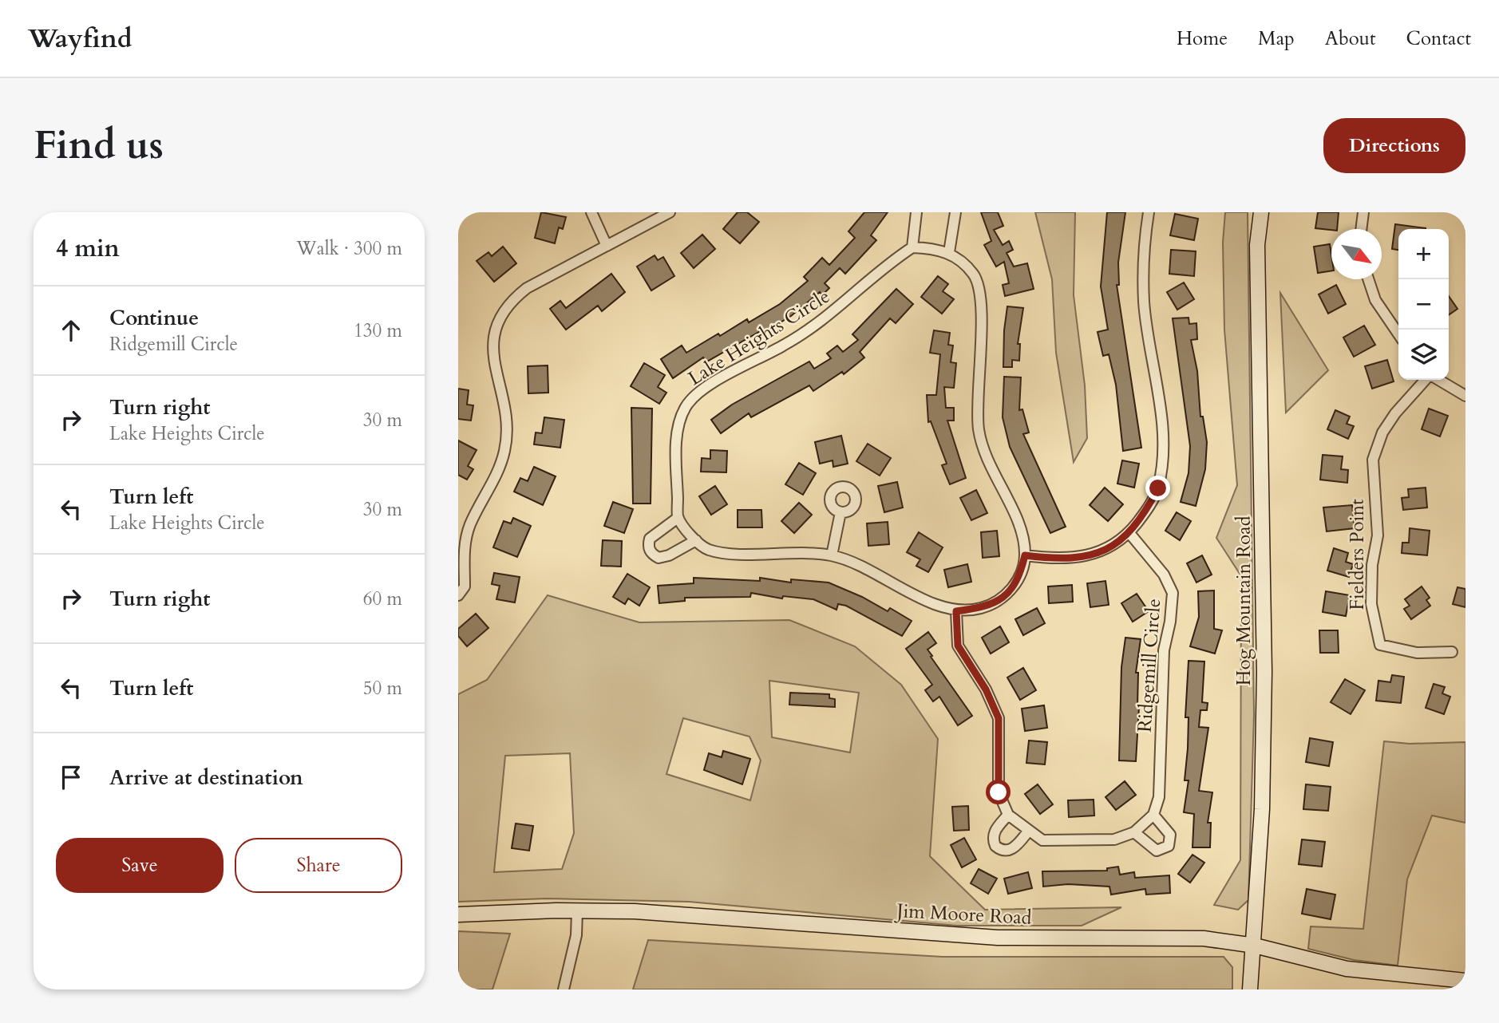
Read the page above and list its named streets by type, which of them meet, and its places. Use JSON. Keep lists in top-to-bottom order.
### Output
{
  "streets": {
    "street": [
      "Lake Heights Circle",
      "Fielders Point",
      "Hog Mountain Road",
      "Ridgemill Circle",
      "Jim Moore Road"
    ]
  },
  "crossings": [
    ["Hog Mountain Road", "Jim Moore Road"]
  ],
  "north": "bottom right",
  "page": {
    "header": "Wayfind",
    "nav": [
      "Home",
      "Map",
      "About",
      "Contact"
    ],
    "buttons": [
      "Directions",
      ["Save", "Share"]
    ],
    "title": "Find us",
    "heading": ["4 min", "Walk · 300 m"],
    "map_buttons": ["+", "−"],
    "list": [
      ["Continue", "Ridgemill Circle", "130 m"],
      ["Turn right", "Lake Heights Circle", "30 m"],
      ["Turn left", "Lake Heights Circle", "30 m"],
      ["Turn right", "60 m"],
      ["Turn left", "50 m"],
      "Arrive at destination"
    ]
  }
}
